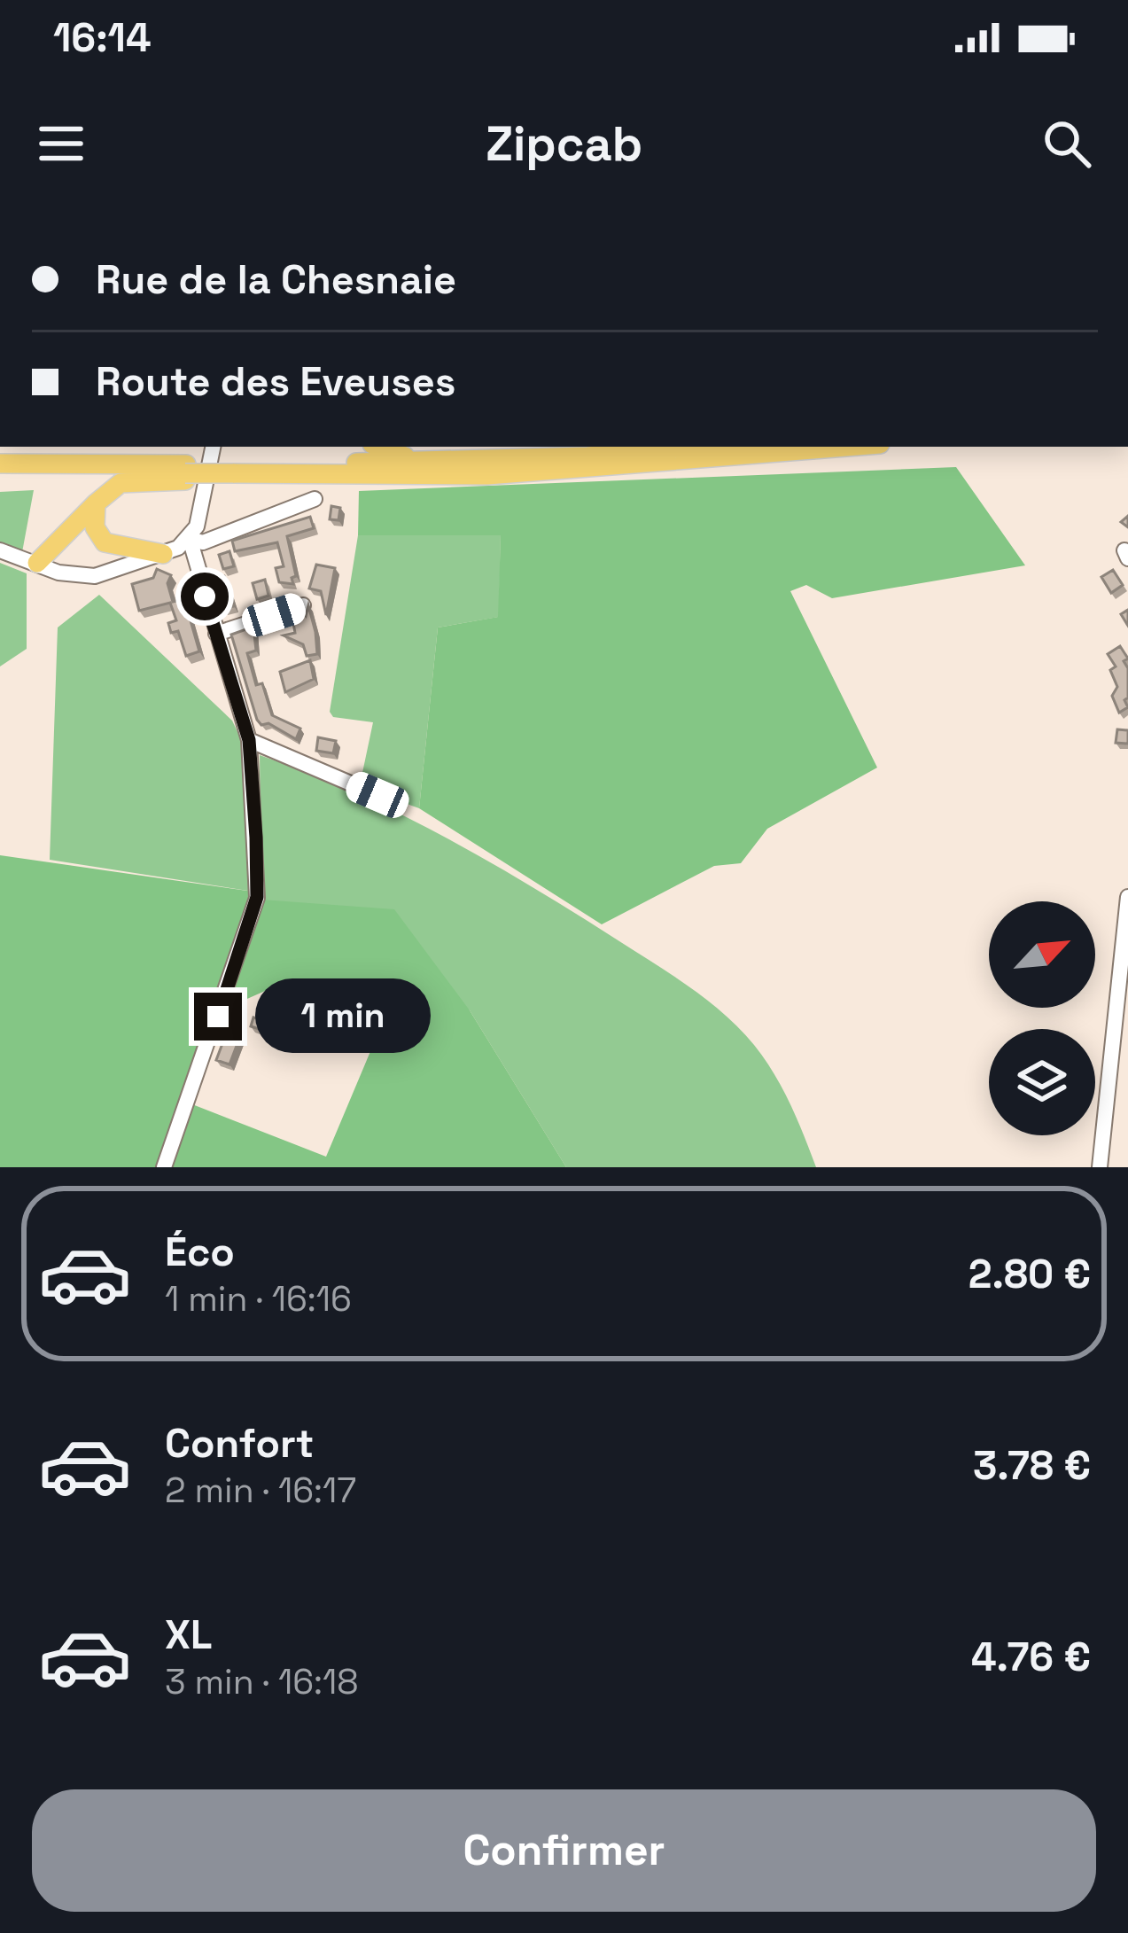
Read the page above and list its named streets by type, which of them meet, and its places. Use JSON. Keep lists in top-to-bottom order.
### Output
{
  "north": "top right",
  "page": {
    "status": "16:14",
    "header": "Zipcab",
    "banner": ["Rue de la Chesnaie", "Route des Eveuses"],
    "bubble": "1 min",
    "list": [
      {
        "name": "Éco",
        "note": "1 min · 16:16",
        "value": "2.80 €"
      },
      {
        "name": "Confort",
        "note": "2 min · 16:17",
        "value": "3.78 €"
      },
      {
        "name": "XL",
        "note": "3 min · 16:18",
        "value": "4.76 €"
      }
    ],
    "buttons": "Confirmer"
  }
}
